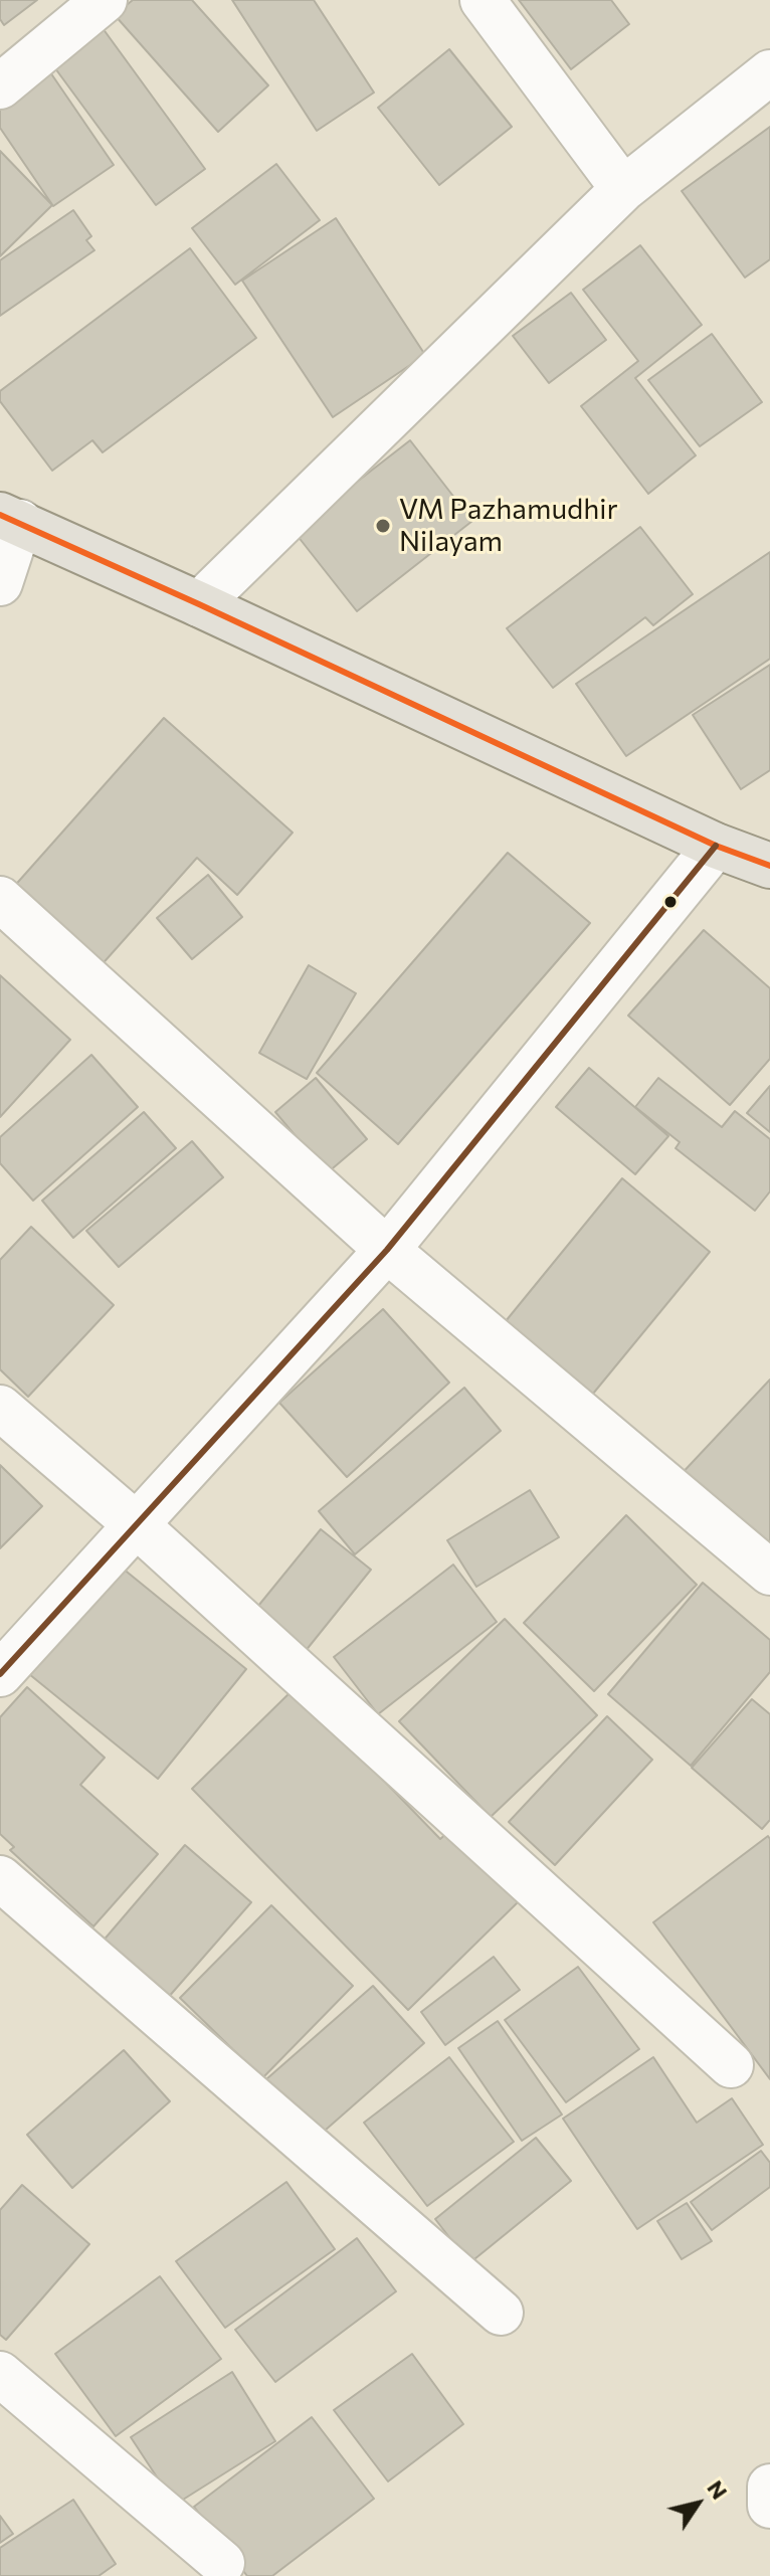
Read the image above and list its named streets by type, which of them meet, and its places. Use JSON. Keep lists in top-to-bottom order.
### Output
{
  "places": ["VM Pazhamudhir Nilayam"],
  "north": "top right"
}
